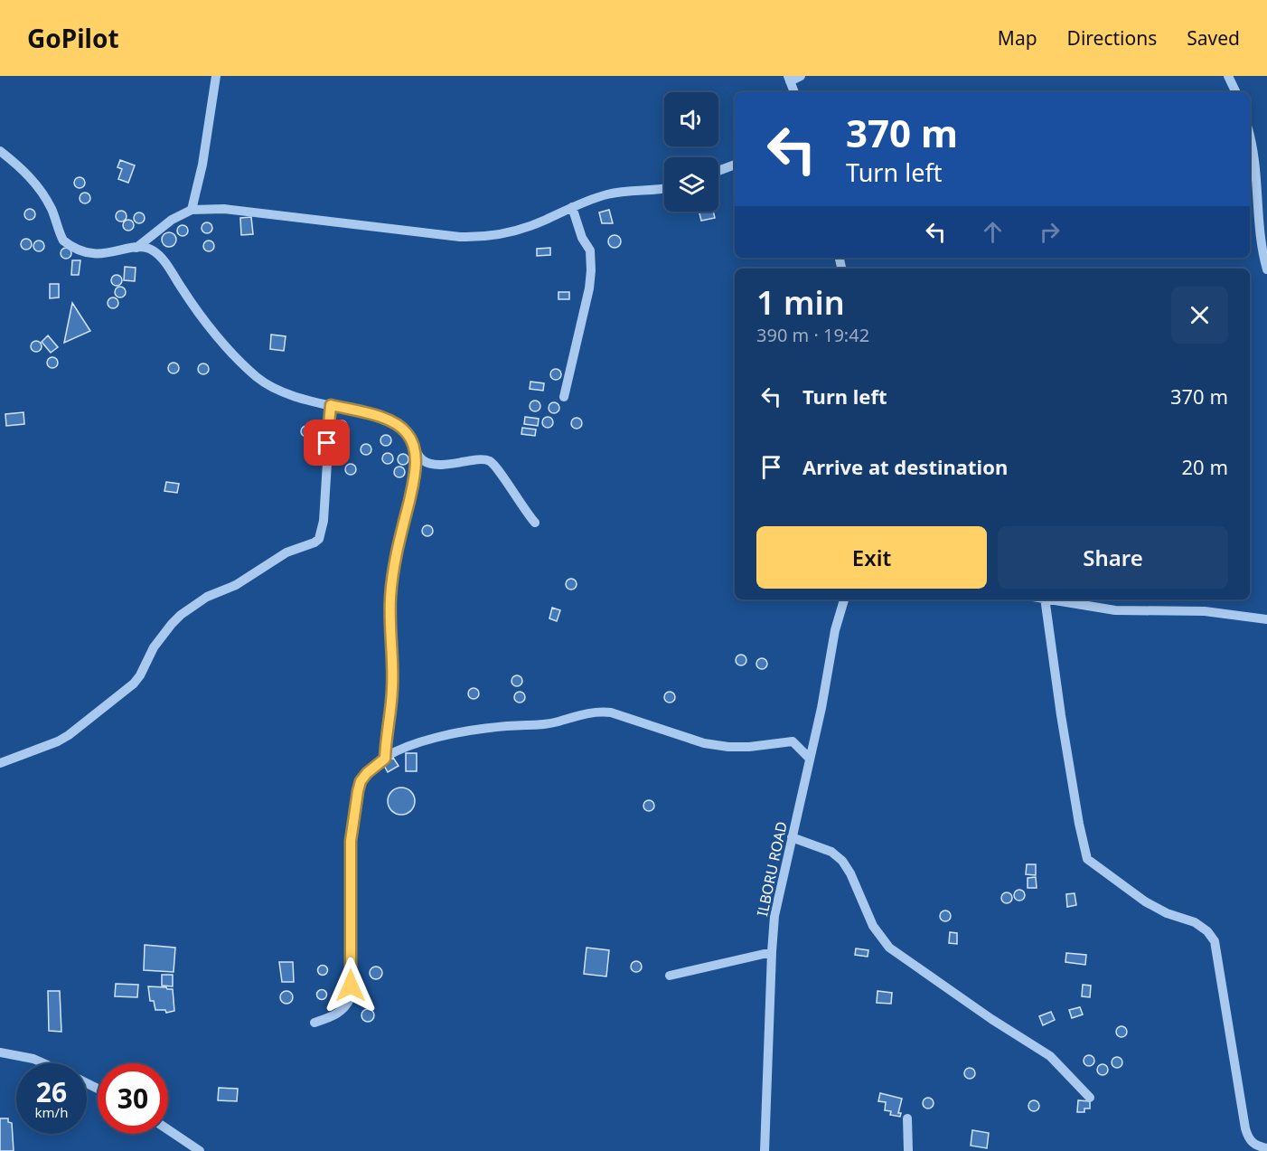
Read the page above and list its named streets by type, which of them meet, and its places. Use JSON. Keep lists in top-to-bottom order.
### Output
{
  "streets": {
    "street": ["ILBORU ROAD"]
  },
  "page": {
    "header": "GoPilot",
    "nav": ["Map", "Directions", "Saved"],
    "turn": ["370 m", "Turn left"],
    "heading": ["1 min", "390 m · 19:42"],
    "list": [
      {
        "name": "Turn left",
        "value": "370 m"
      },
      {
        "name": "Arrive at destination",
        "value": "20 m"
      }
    ],
    "buttons": ["Exit", "Share"],
    "speed": "26 km/h",
    "limit": "30"
  }
}
